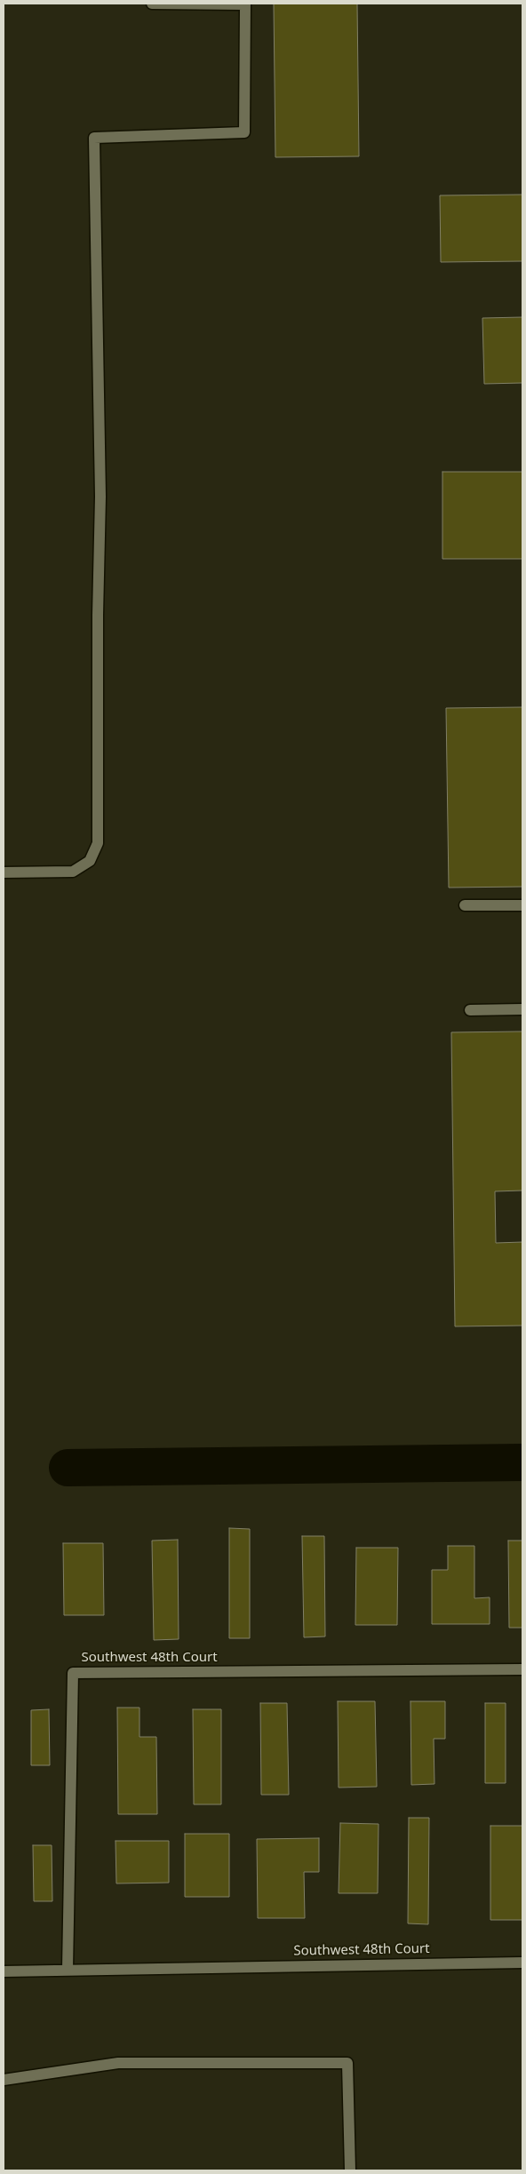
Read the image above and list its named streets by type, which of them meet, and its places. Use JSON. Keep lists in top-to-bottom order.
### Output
{
  "streets": {
    "street": ["Southwest 48th Court"]
  }
}
